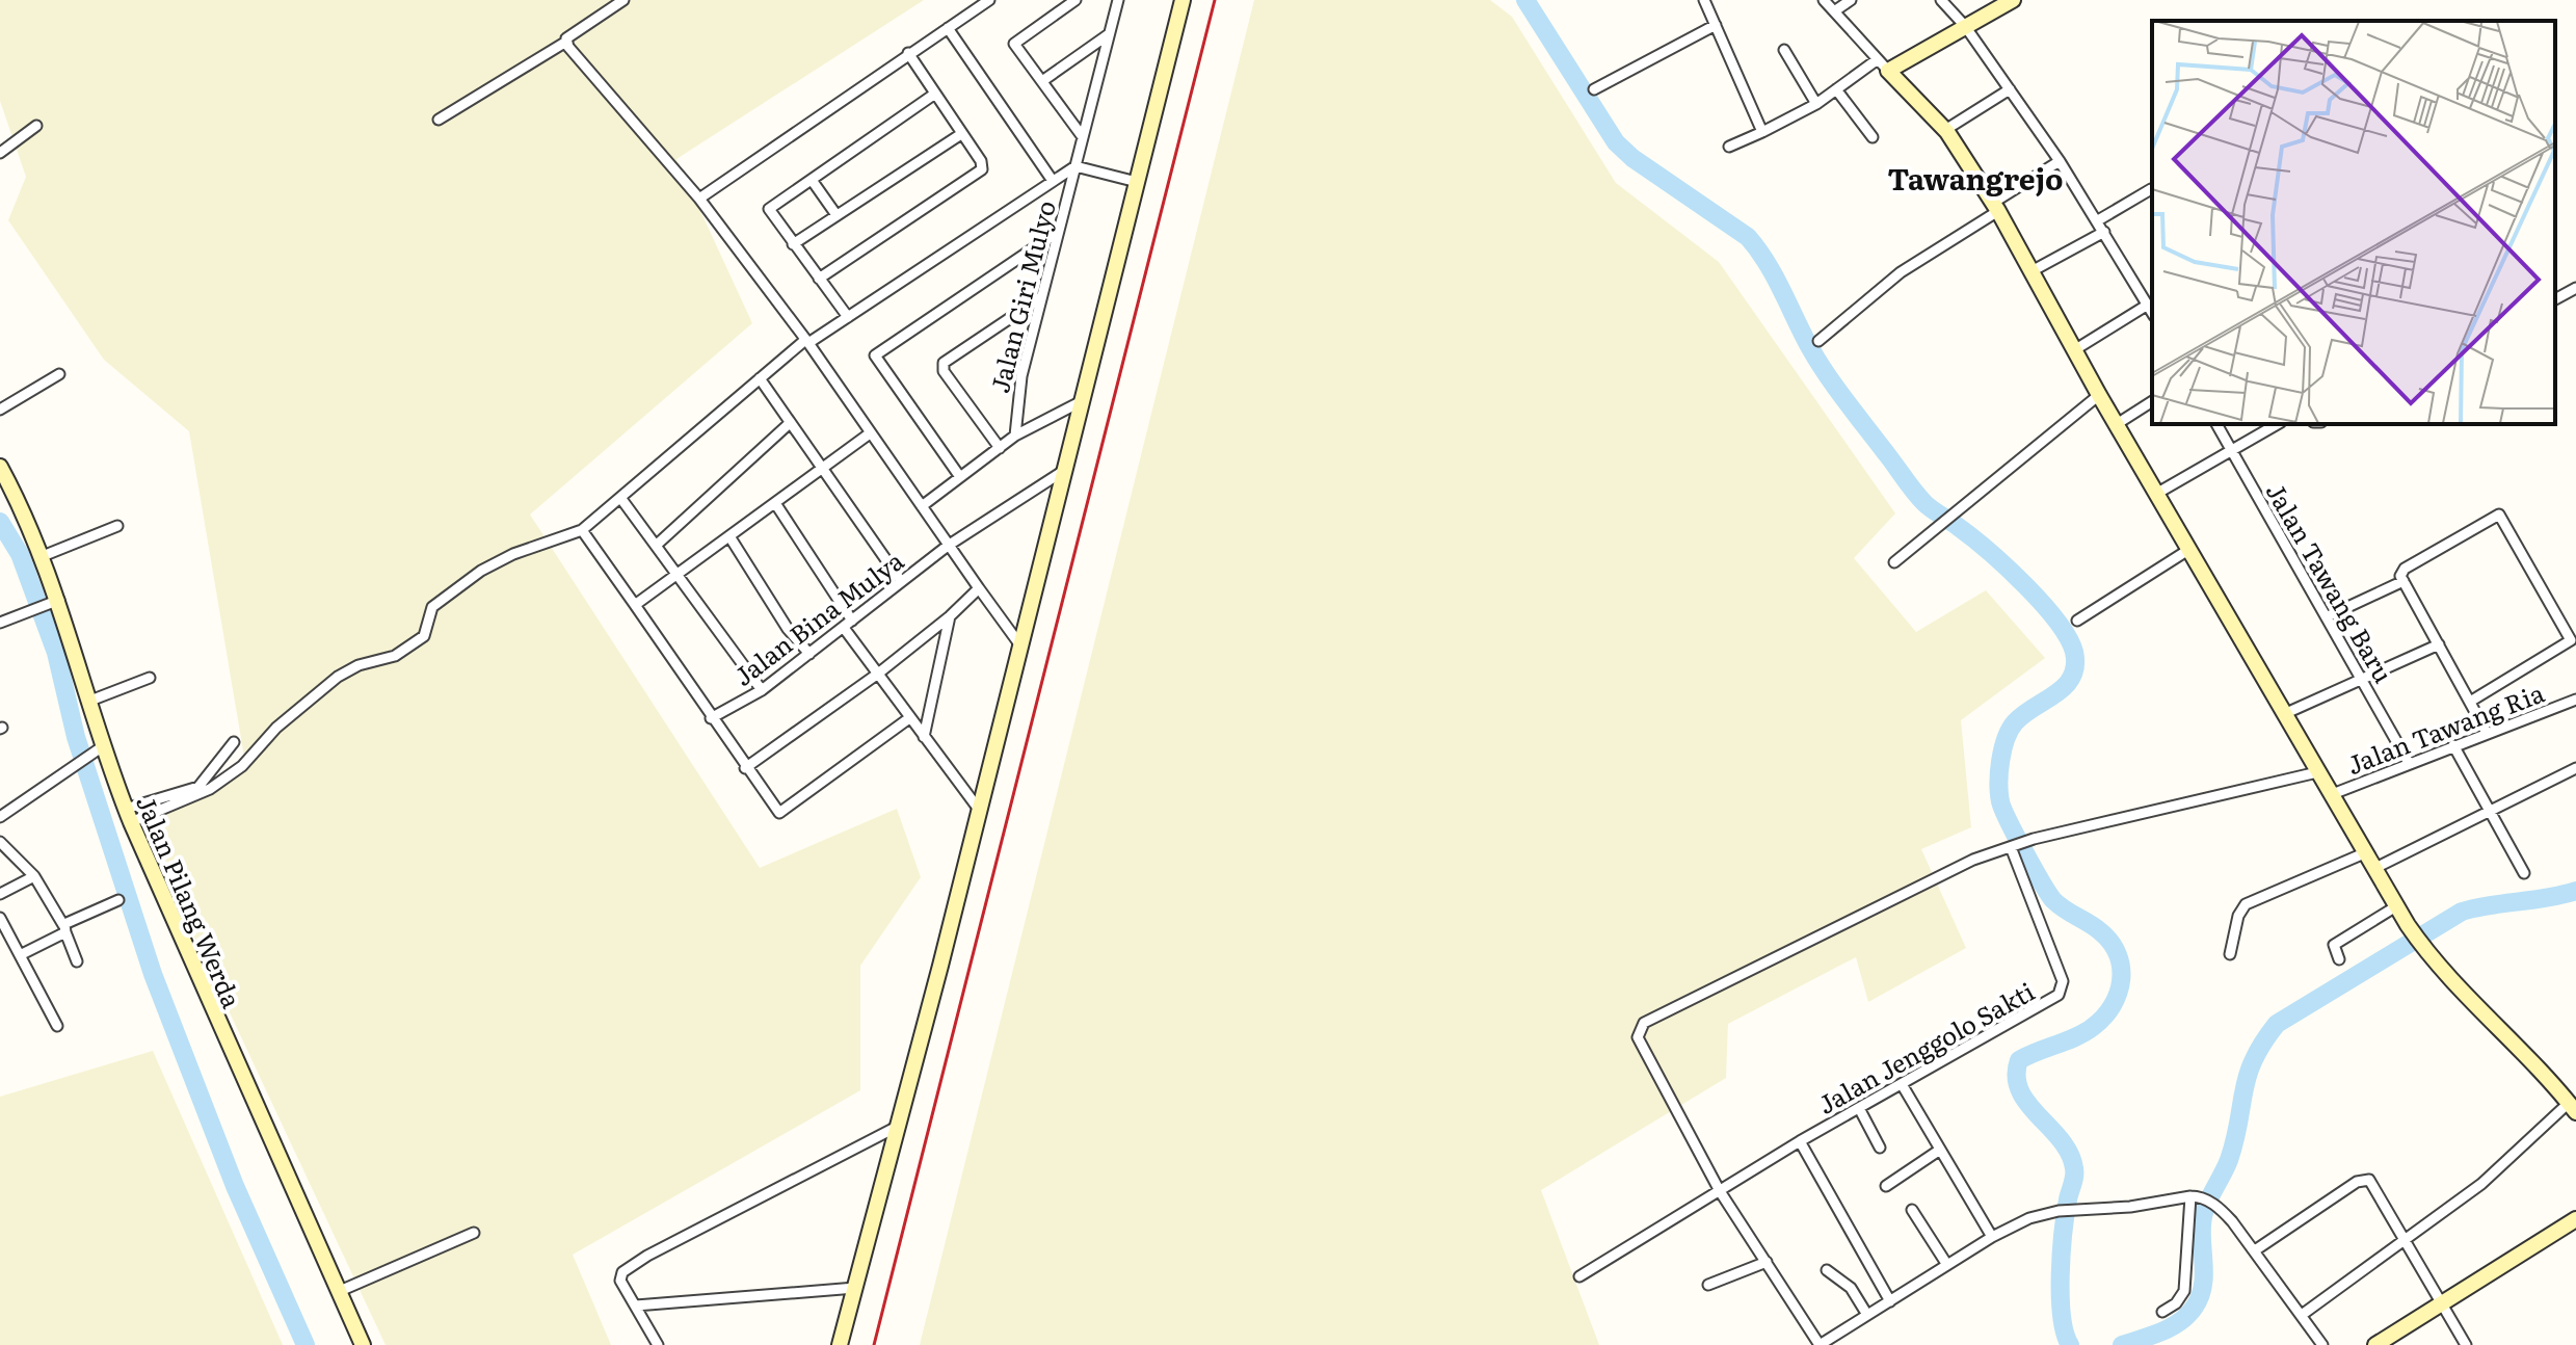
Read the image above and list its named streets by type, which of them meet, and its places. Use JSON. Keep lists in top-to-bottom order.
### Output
{
  "streets": {
    "street": [
      "Jalan Giri Mulyo",
      "Jalan Tawang Baru",
      "Jalan Bina Mulya",
      "Jalan Tawang Ria",
      "Jalan Pilang Werda",
      "Jalan Jenggolo Sakti"
    ]
  },
  "crossings": [
    ["Jalan Tawang Baru", "Jalan Tawang Ria"]
  ],
  "districts": ["Tawangrejo"]
}
